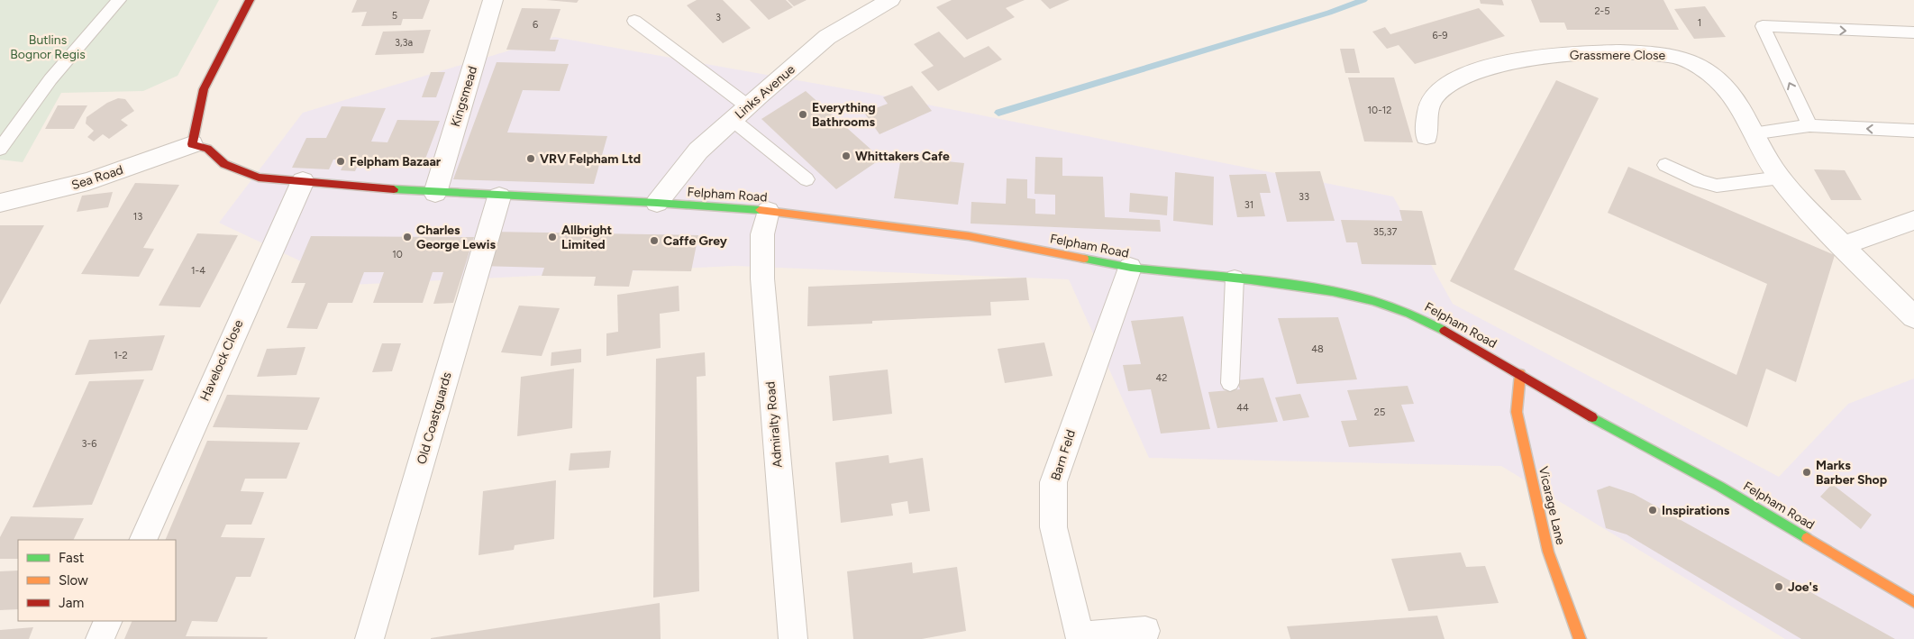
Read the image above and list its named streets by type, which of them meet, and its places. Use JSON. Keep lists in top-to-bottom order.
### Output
{
  "streets": {
    "street": [
      "Grassmere Close",
      "Links Avenue",
      "Kingsmead",
      "Sea Road",
      "Felpham Road",
      "Havelock Close",
      "Old Coastguards",
      "Admiralty Road",
      "Barn Feld",
      "Vicarage Lane"
    ]
  },
  "crossings": [
    ["Links Avenue", "Felpham Road"],
    ["Kingsmead", "Felpham Road"],
    ["Sea Road", "Felpham Road"],
    ["Felpham Road", "Havelock Close"],
    ["Felpham Road", "Old Coastguards"],
    ["Felpham Road", "Admiralty Road"],
    ["Felpham Road", "Barn Feld"],
    ["Felpham Road", "Vicarage Lane"]
  ],
  "parks": ["Butlins Bognor Regis"],
  "places": [
    "Everything Bathrooms",
    "Whittakers Cafe",
    "VRV Felpham Ltd",
    "Felpham Bazaar",
    "Charles George Lewis",
    "Allbright Limited",
    "Caffe Grey",
    "Marks Barber Shop",
    "Inspirations",
    "Joe's"
  ],
  "house_numbers": [
    "2-5",
    "5",
    "3",
    "1",
    "6",
    "6-9",
    "3,3a",
    "10-12",
    "33",
    "31",
    "13",
    "35,37",
    "10",
    "1-4",
    "48",
    "1-2",
    "42",
    "44",
    "25",
    "3-6"
  ],
  "legend": ["Fast", "Slow", "Jam"]
}
